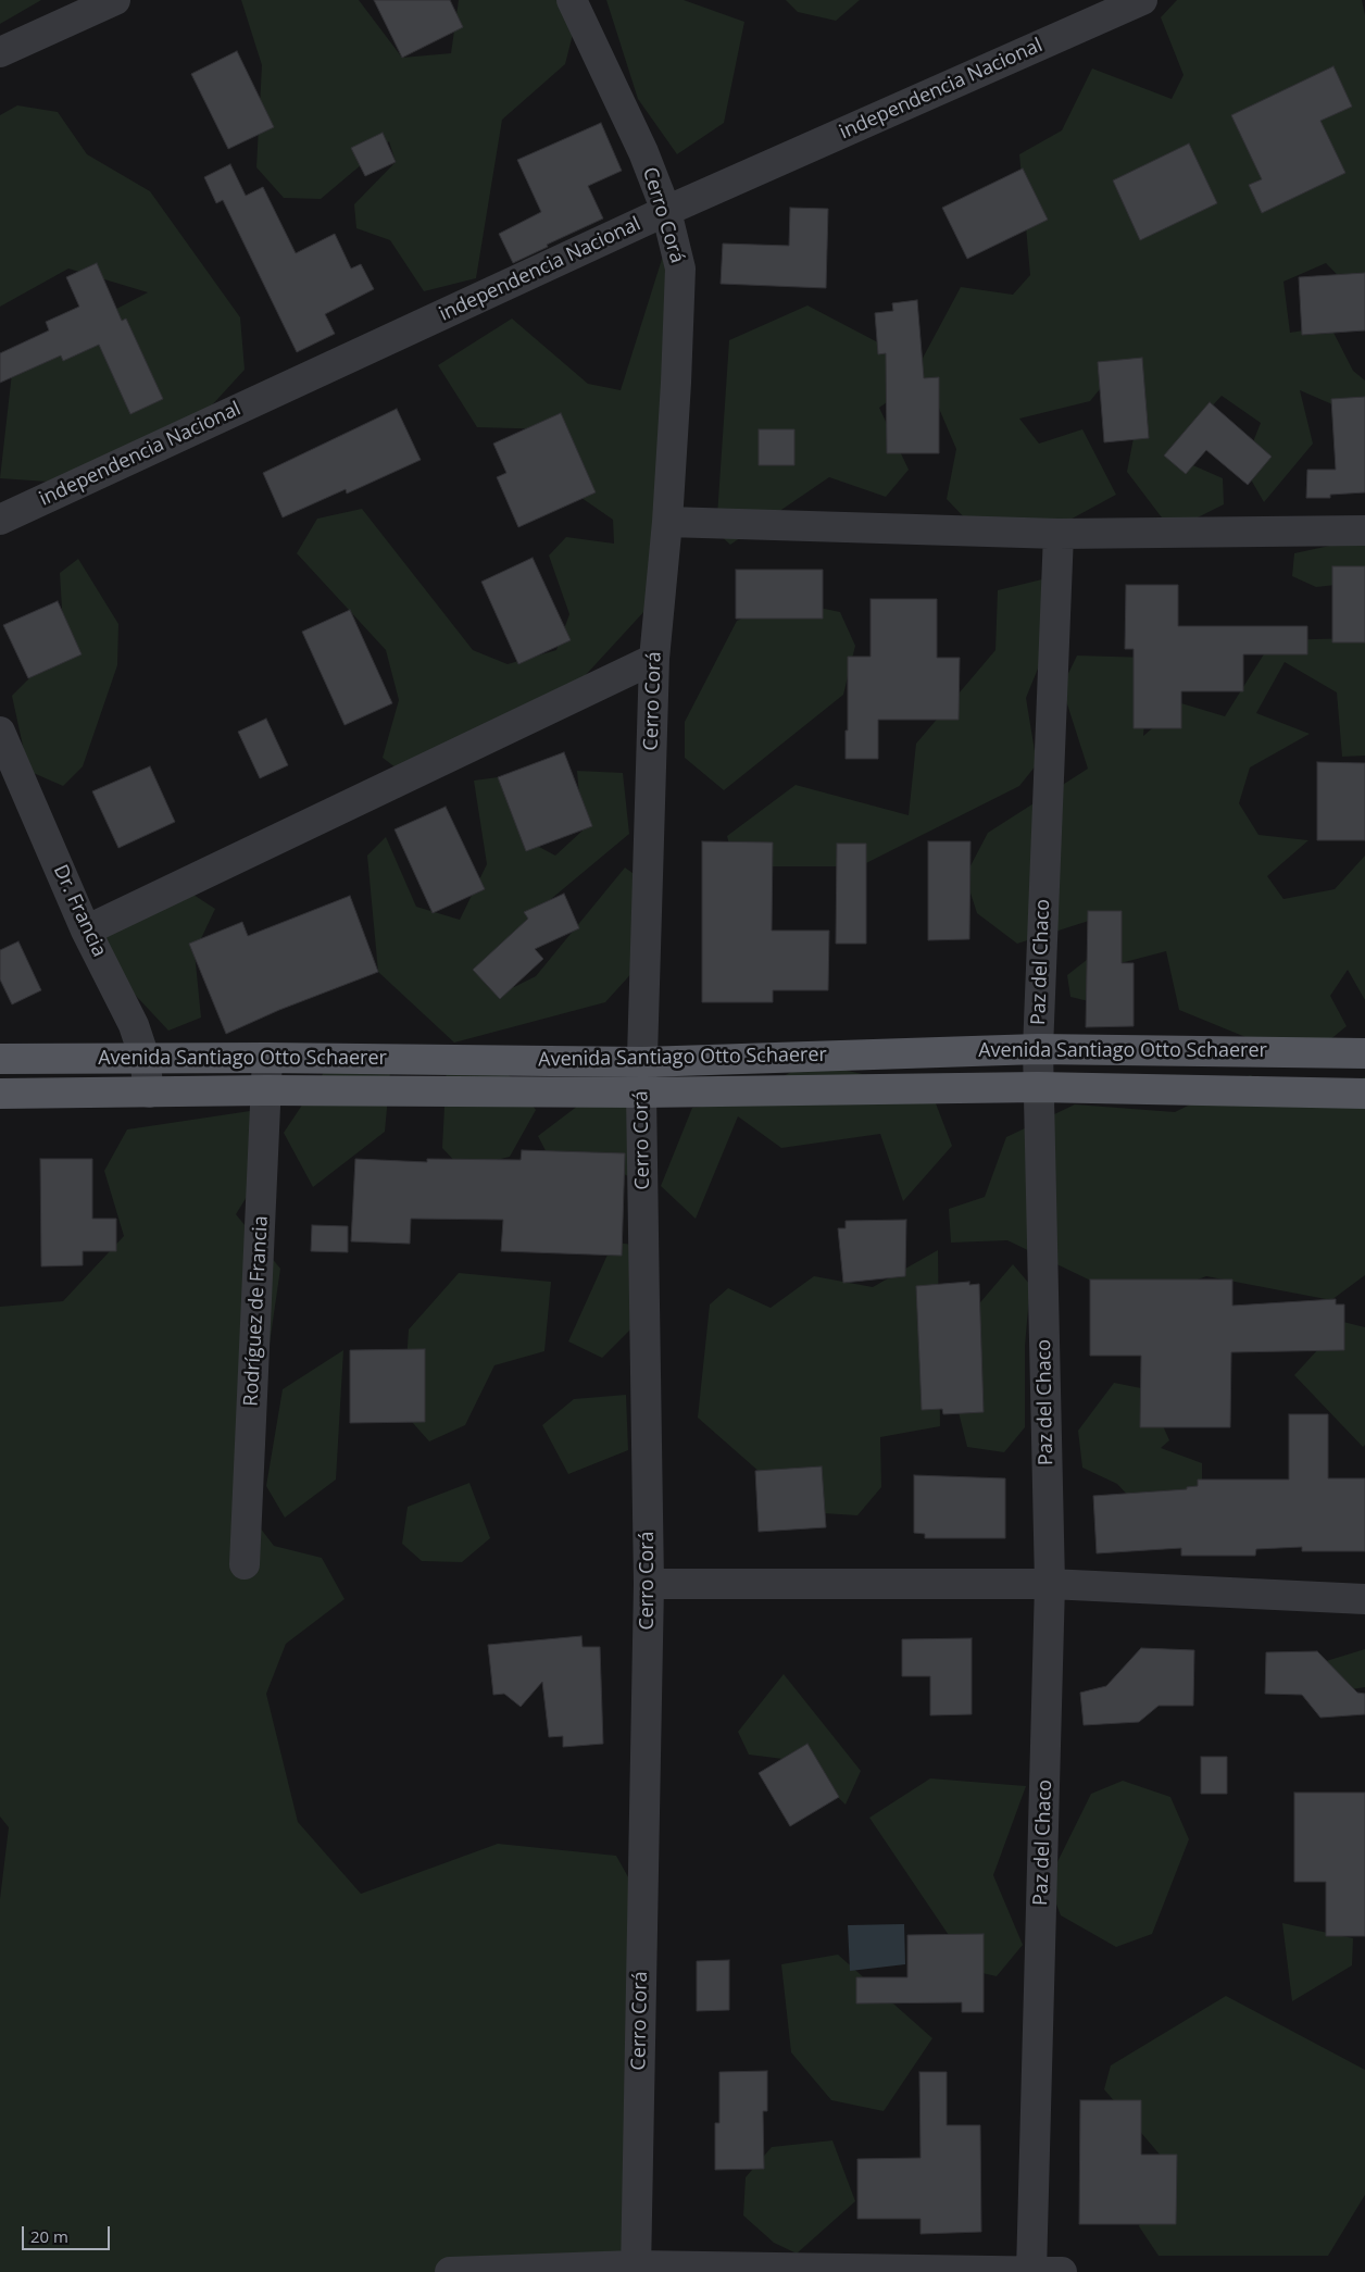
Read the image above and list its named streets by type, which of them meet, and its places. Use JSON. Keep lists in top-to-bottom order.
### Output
{
  "streets": {
    "main road": ["Avenida Santiago Otto Schaerer"],
    "street": [
      "independencia Nacional",
      "Cerro Corá",
      "Dr. Francia",
      "Paz del Chaco",
      "Rodríguez de Francia"
    ]
  },
  "crossings": [
    ["independencia Nacional", "Cerro Corá"],
    ["Cerro Corá", "Avenida Santiago Otto Schaerer"],
    ["Dr. Francia", "Avenida Santiago Otto Schaerer"],
    ["Paz del Chaco", "Avenida Santiago Otto Schaerer"],
    ["Avenida Santiago Otto Schaerer", "Rodríguez de Francia"]
  ],
  "scale_bar": "20 m"
}
